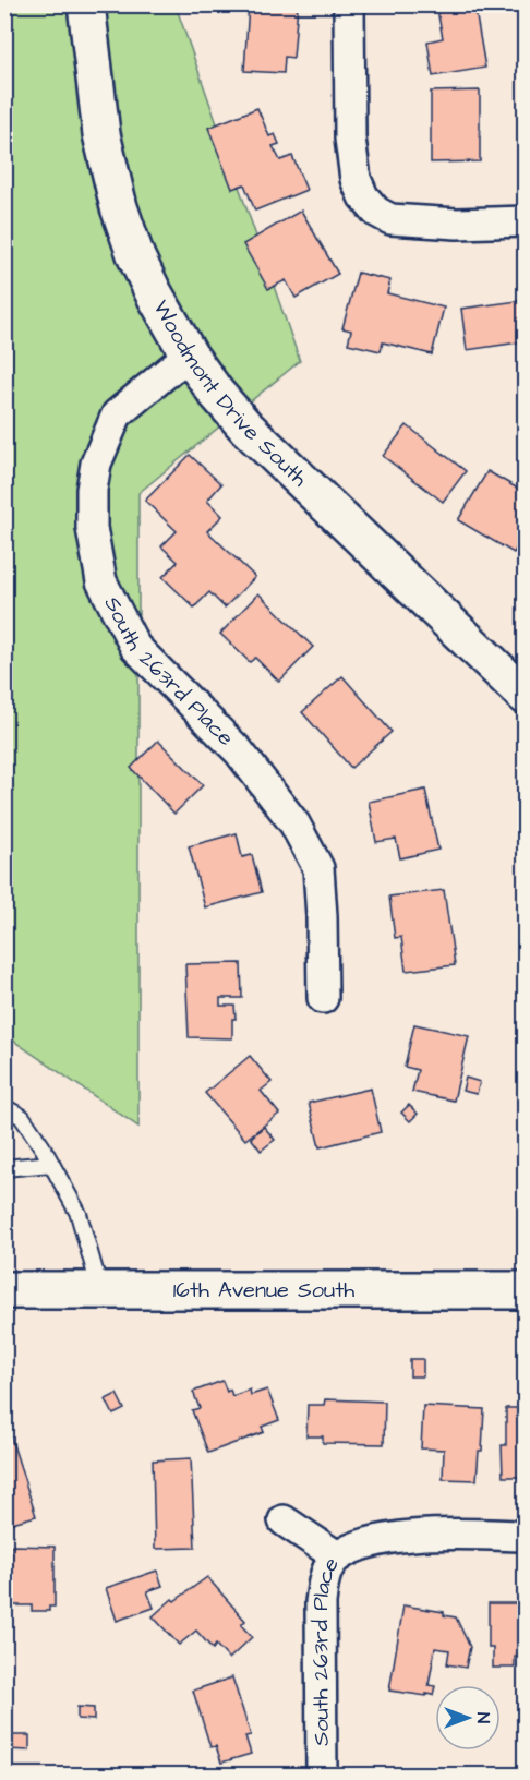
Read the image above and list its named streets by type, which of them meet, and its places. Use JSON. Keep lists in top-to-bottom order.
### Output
{
  "streets": {
    "main road": ["Woodmont Drive South", "16th Avenue South"],
    "street": ["South 263rd Place"]
  },
  "crossings": [
    ["Woodmont Drive South", "South 263rd Place"]
  ],
  "north": "right"
}
